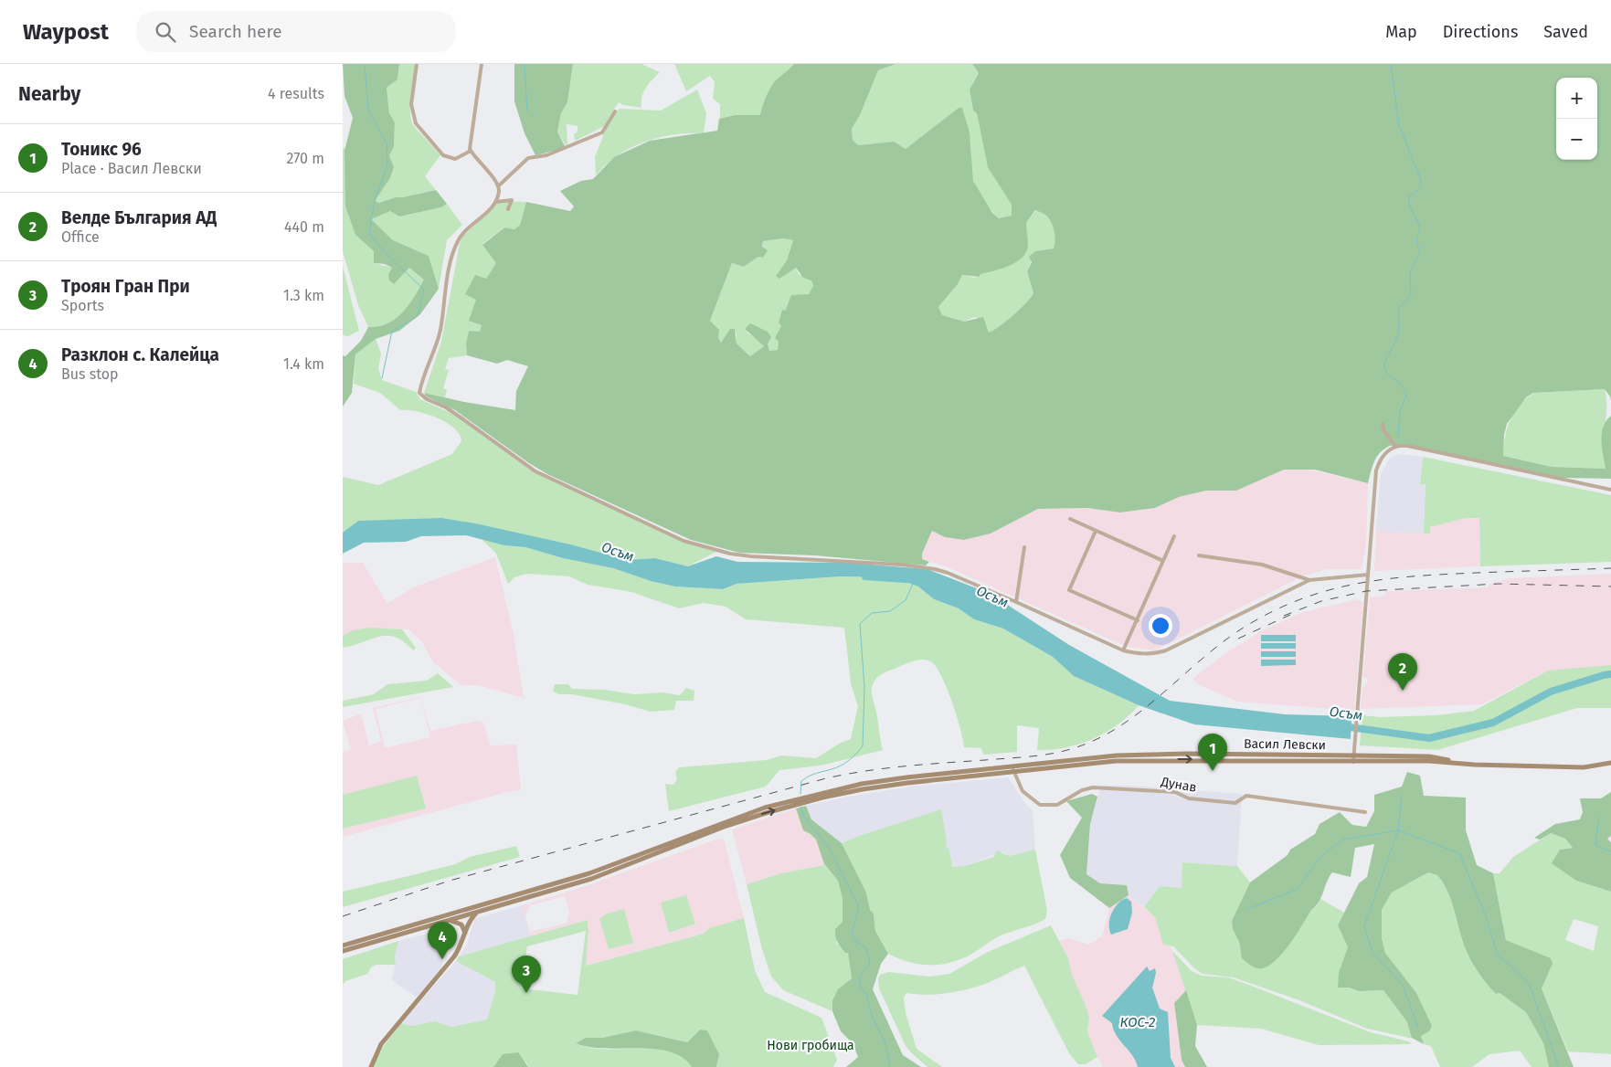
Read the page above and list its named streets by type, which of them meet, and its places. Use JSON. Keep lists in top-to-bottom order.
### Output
{
  "streets": {
    "main road": ["Васил Левски"],
    "street": ["Дунав"]
  },
  "crossings": [
    ["Васил Левски", "Дунав"]
  ],
  "water": ["Осъм", "КОС-2"],
  "parks": ["Нови гробища"],
  "page": {
    "header": "Waypost",
    "search": "Search here",
    "nav": ["Map", "Directions", "Saved"],
    "heading": ["Nearby", "4 results"],
    "map_buttons": ["+", "−"],
    "list": [
      {
        "mark": "1",
        "name": "Тоникс 96",
        "note": "Place · Васил Левски",
        "value": "270 m"
      },
      {
        "mark": "2",
        "name": "Велде България АД",
        "note": "Office",
        "value": "440 m"
      },
      {
        "mark": "3",
        "name": "Троян Гран При",
        "note": "Sports",
        "value": "1.3 km"
      },
      {
        "mark": "4",
        "name": "Разклон с. Калейца",
        "note": "Bus stop",
        "value": "1.4 km"
      }
    ],
    "pins": [
      "2",
      "1",
      "4",
      "3"
    ]
  }
}
